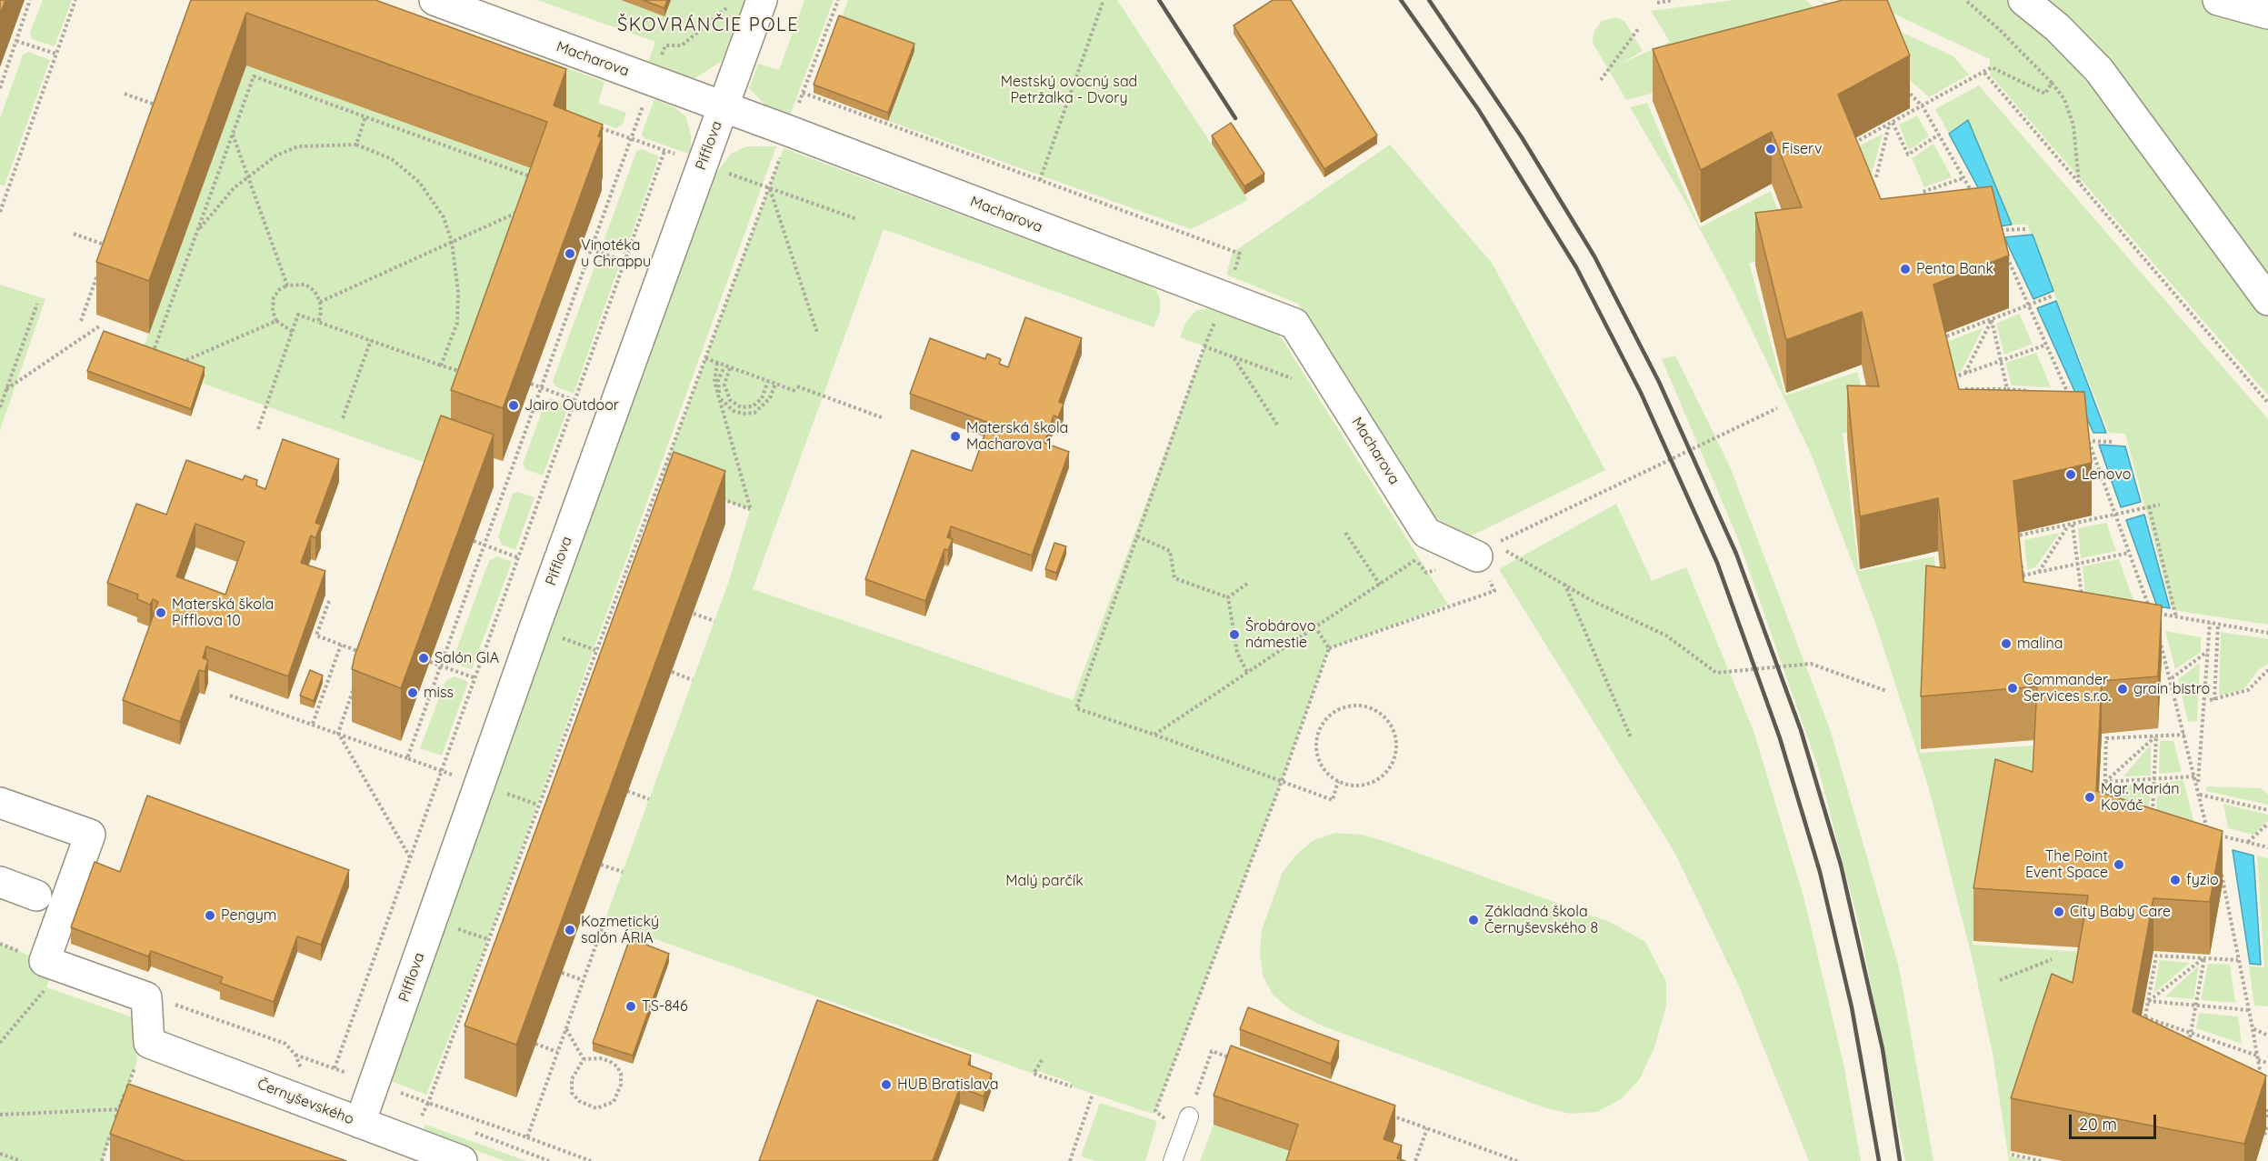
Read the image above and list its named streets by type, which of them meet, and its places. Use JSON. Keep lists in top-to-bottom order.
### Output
{
  "streets": {
    "street": ["Macharova", "Pifflova", "Černyševského"]
  },
  "crossings": [
    ["Macharova", "Pifflova"],
    ["Pifflova", "Černyševského"]
  ],
  "districts": ["ŠKOVRÁNČIE POLE"],
  "parks": ["Mestský ovocný sad Petržalka - Dvory", "Malý parčík"],
  "places": [
    "Fiserv",
    "Vinotéka u Chrappu",
    "Penta Bank",
    "Jairo Outdoor",
    "Materská škola Macharova 1",
    "Lenovo",
    "Materská škola Pifflova 10",
    "Šrobárovo námestie",
    "malina",
    "Salón GIA",
    "Commander Services s.r.o.",
    "grain bistro",
    "miss",
    "Mgr. Marián Kováč",
    "The Point Event Space",
    "fyzio",
    "City Baby Care",
    "Pengym",
    "Základná škola Černyševského 8",
    "Kozmetický salón ÁRIA",
    "TS-846",
    "HUB Bratislava"
  ],
  "scale_bar": "20 m"
}
